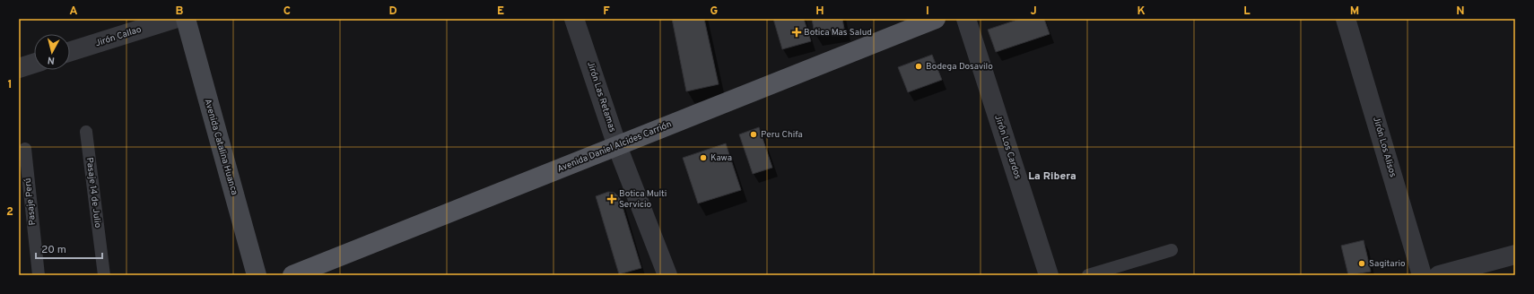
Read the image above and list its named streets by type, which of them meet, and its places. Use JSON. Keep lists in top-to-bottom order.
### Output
{
  "streets": {
    "main road": ["Avenida Daniel Alcides Carrión"],
    "street": [
      "Jirón Callao",
      "Jirón Las Retamas",
      "Avenida Catalina Huanca",
      "Jirón Los Cardos",
      "Jirón Los Alisos"
    ],
    "lane": ["Pasaje 14 de Julio", "Pasaje Perú"]
  },
  "crossings": [
    ["Jirón Las Retamas", "Avenida Daniel Alcides Carrión"]
  ],
  "districts": ["La Ribera"],
  "places": {
    "health": ["Botica Mas Salud", "Botica Multi Servicio"],
    "other": [
      "Bodega Dosavilo",
      "Peru Chifa",
      "Kawa",
      "Sagitario"
    ]
  },
  "scale_bar": "20 m",
  "north": "bottom",
  "grid": {
    "columns": [
      "A",
      "B",
      "C",
      "D",
      "E",
      "F",
      "G",
      "H",
      "I",
      "J",
      "K",
      "L",
      "M",
      "N"
    ],
    "rows": ["1", "2"]
  }
}
